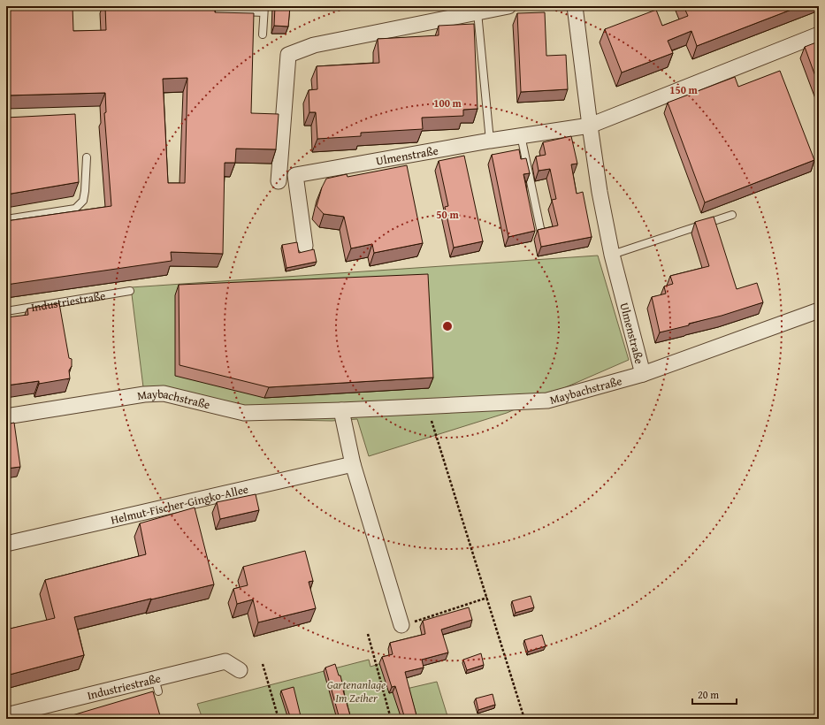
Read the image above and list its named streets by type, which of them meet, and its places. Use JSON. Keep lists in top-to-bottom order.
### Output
{
  "streets": {
    "street": [
      "Ulmenstraße",
      "Industriestraße",
      "Maybachstraße",
      "Helmut-Fischer-Gingko-Allee"
    ]
  },
  "crossings": [
    ["Ulmenstraße", "Maybachstraße"]
  ],
  "parks": ["Gartenanlage Im Zeiher"],
  "scale_bar": "20 m",
  "rings": ["150 m", "100 m", "50 m"]
}
